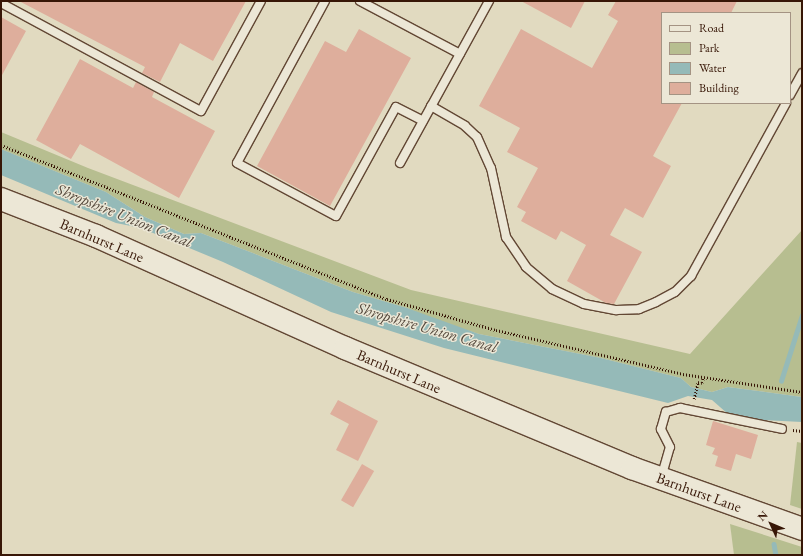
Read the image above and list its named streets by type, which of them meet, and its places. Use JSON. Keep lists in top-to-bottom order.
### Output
{
  "streets": {
    "street": ["Barnhurst Lane"]
  },
  "water": ["Shropshire Union Canal"],
  "legend": [
    "Road",
    "Park",
    "Water",
    "Building"
  ],
  "north": "top left"
}
